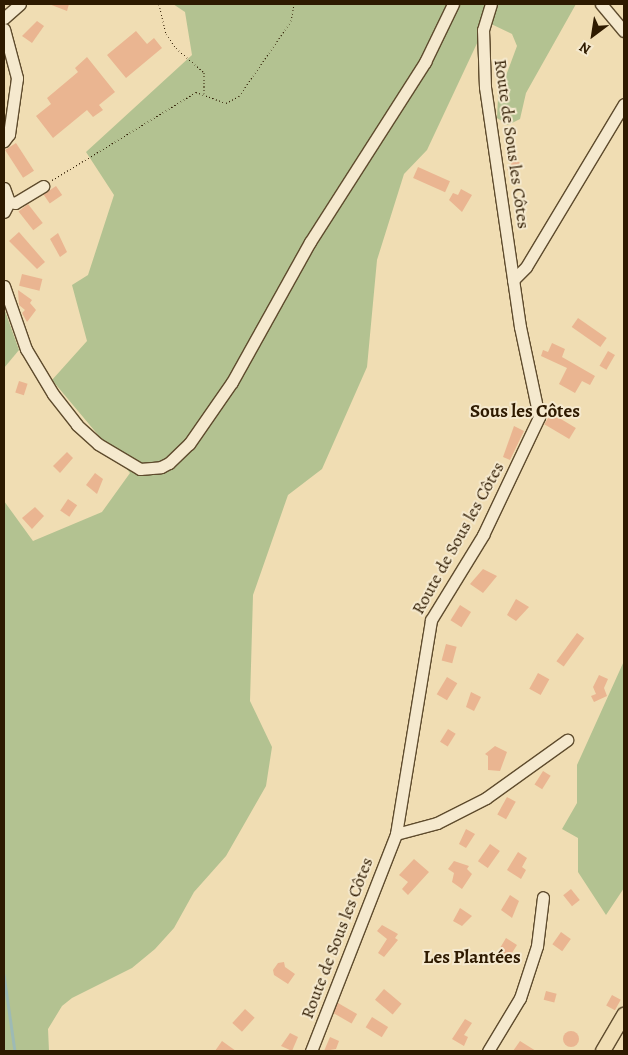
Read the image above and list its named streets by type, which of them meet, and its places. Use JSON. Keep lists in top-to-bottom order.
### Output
{
  "streets": {
    "street": ["Route de Sous les Côtes"]
  },
  "districts": ["Sous les Côtes", "Les Plantées"],
  "north": "bottom left"
}
